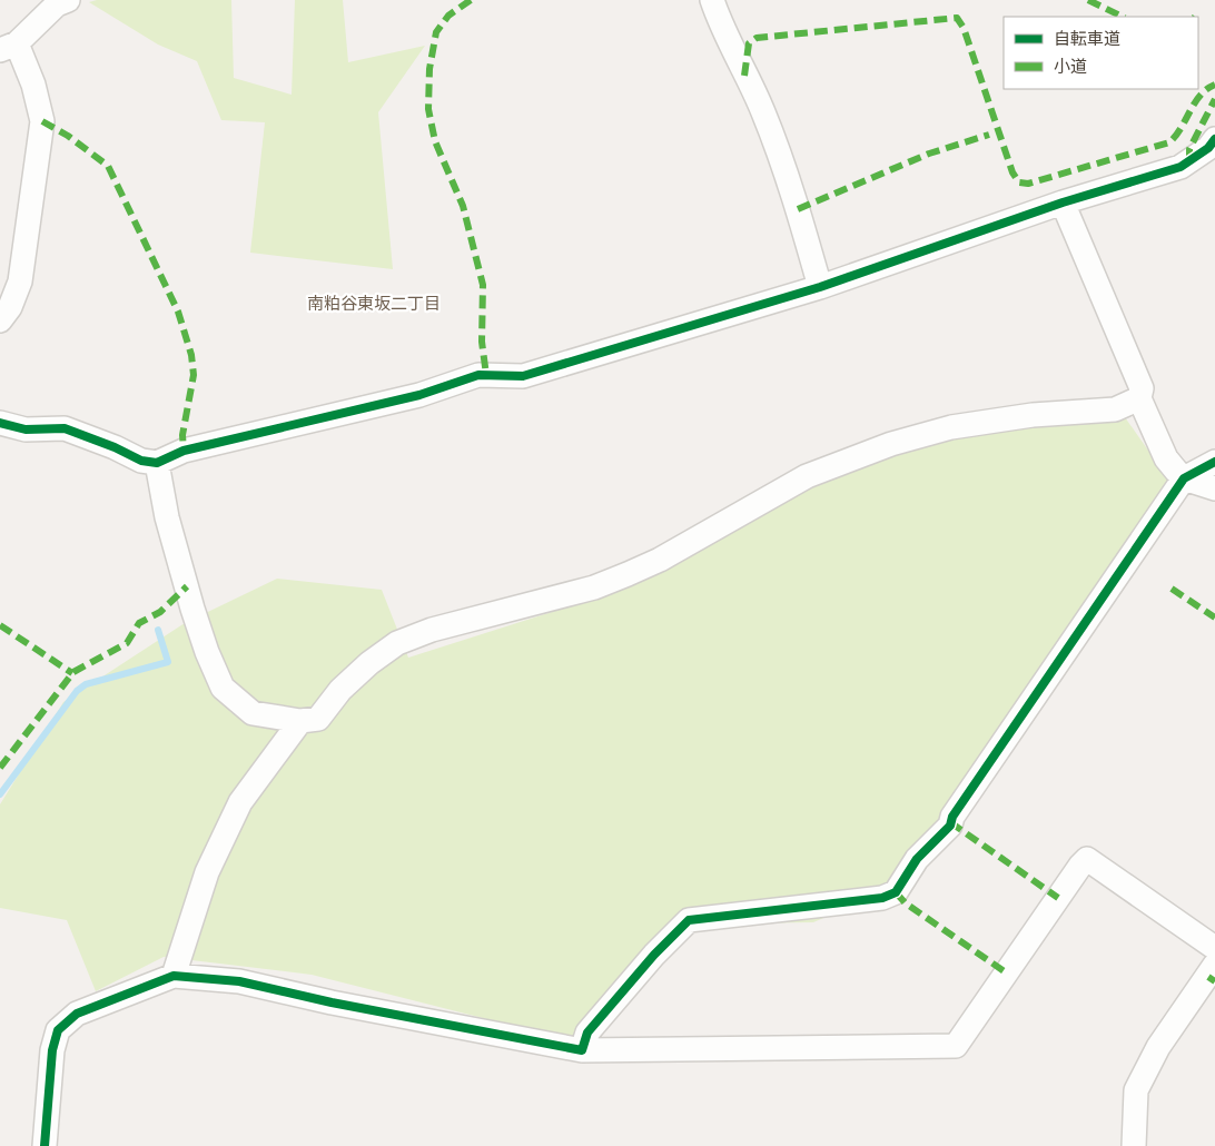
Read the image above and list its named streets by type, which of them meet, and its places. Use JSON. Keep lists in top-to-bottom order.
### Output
{
  "districts": ["南粕谷東坂二丁目"],
  "legend": ["自転車道", "小道"]
}
